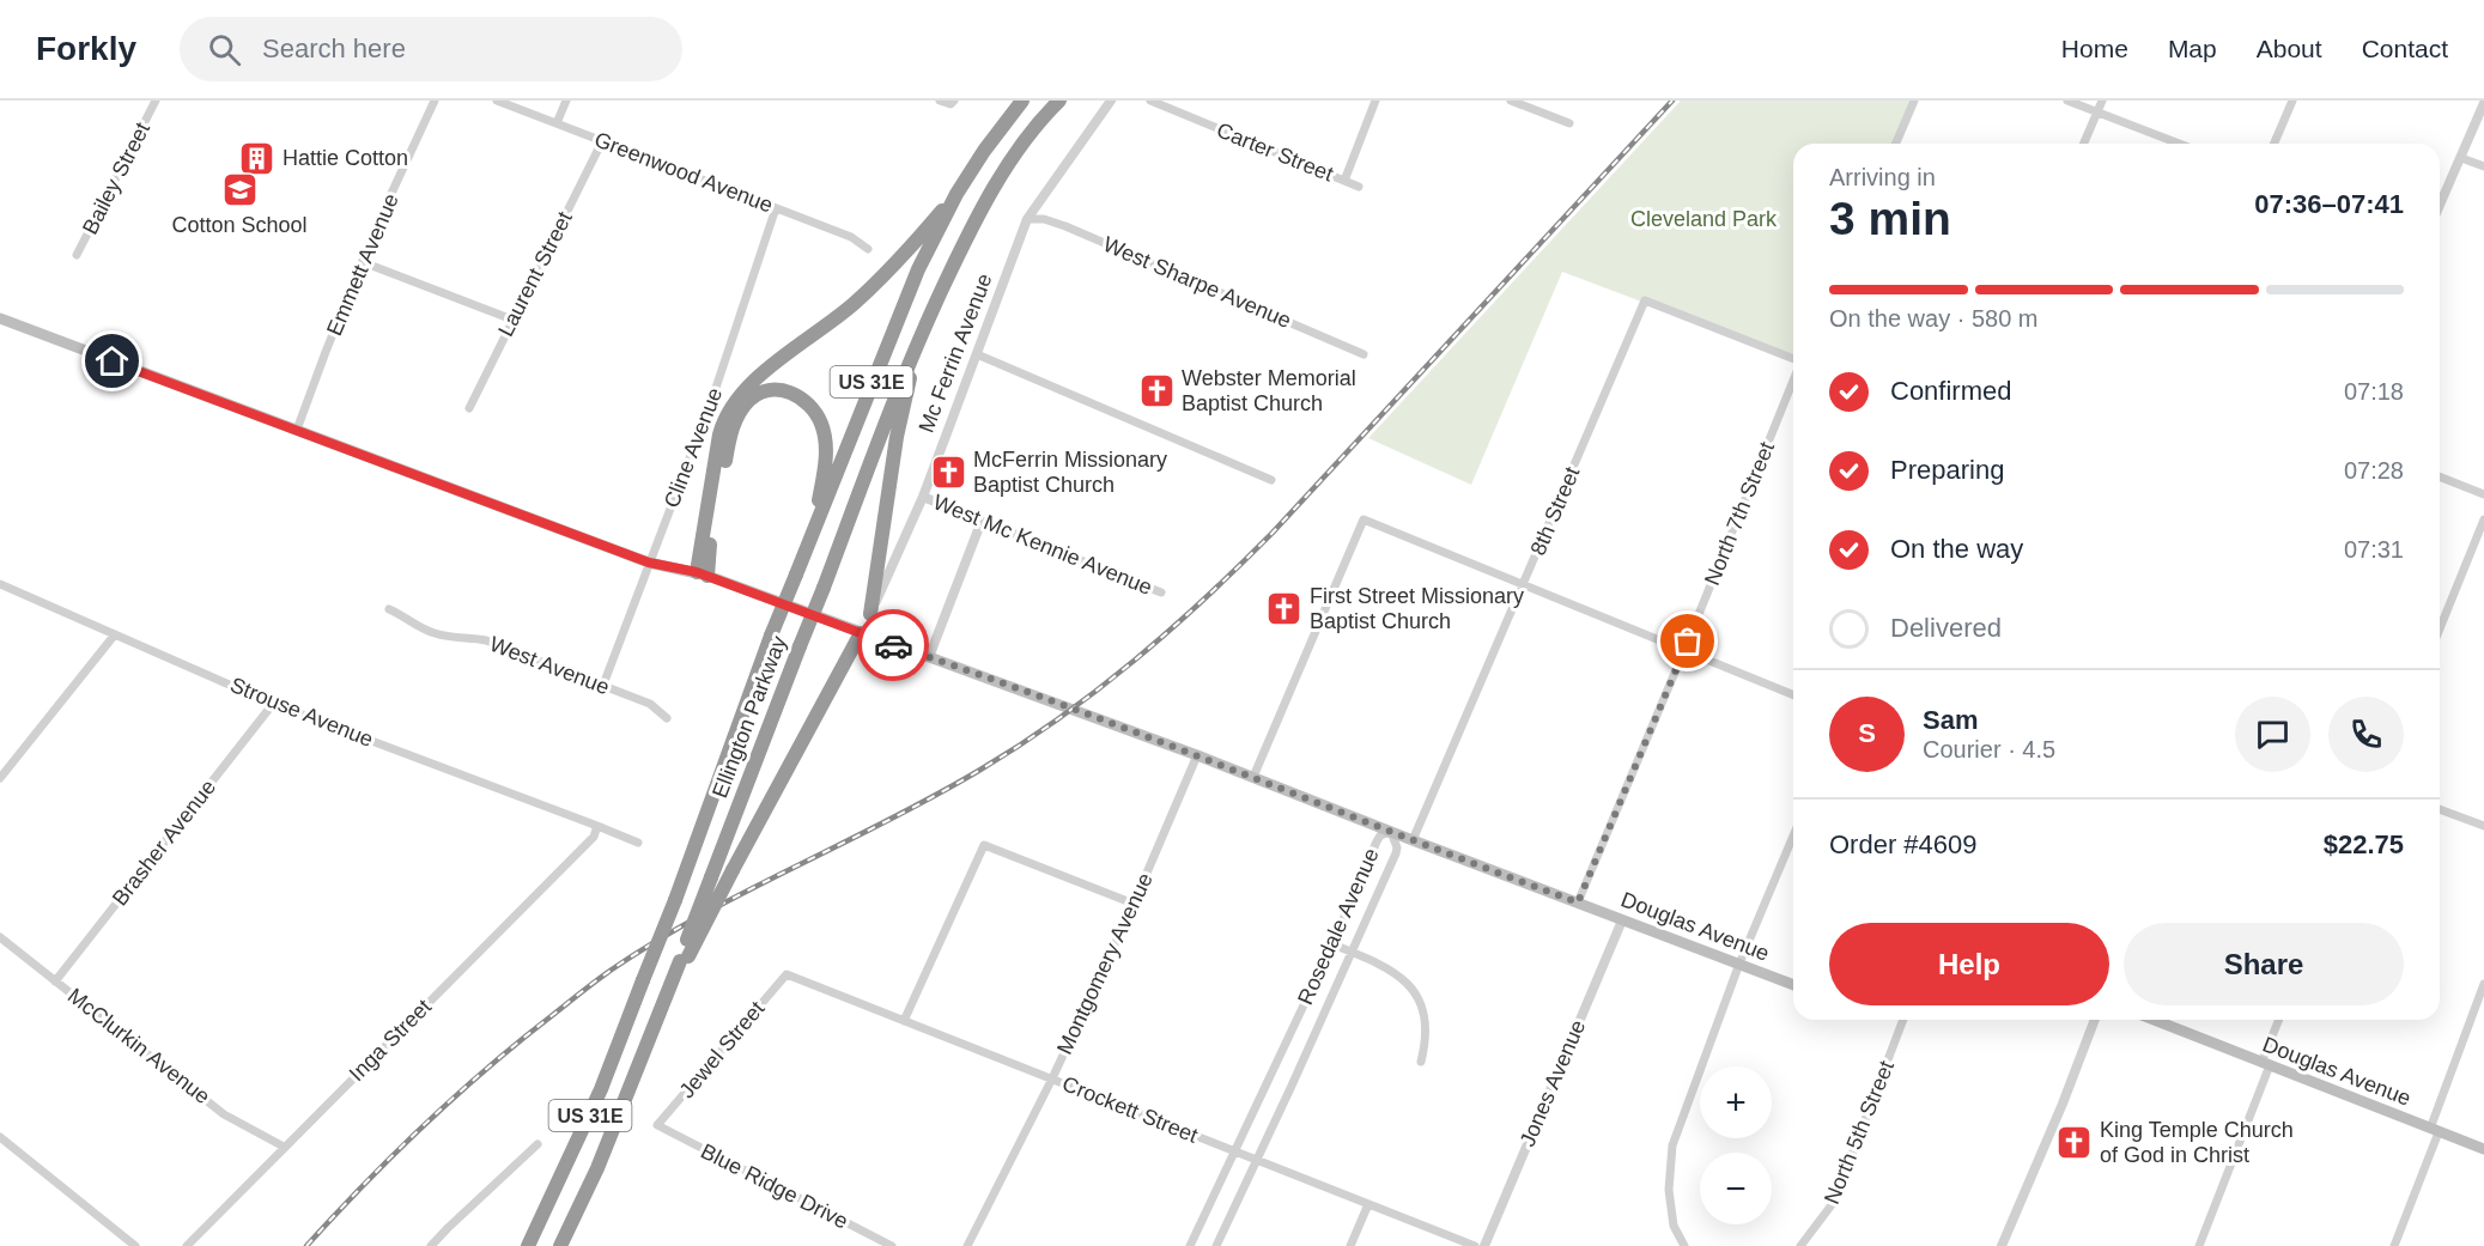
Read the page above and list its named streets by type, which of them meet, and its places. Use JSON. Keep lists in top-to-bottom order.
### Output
{
  "streets": {
    "highway": ["US 31E", "Ellington Parkway"],
    "main road": ["Mc Ferrin Avenue", "Douglas Avenue"],
    "street": [
      "Carter Street",
      "Greenwood Avenue",
      "Bailey Street",
      "Emmett Avenue",
      "Laurent Street",
      "West Sharpe Avenue",
      "Cline Avenue",
      "8th Street",
      "North 7th Street",
      "West Mc Kennie Avenue",
      "West Avenue",
      "Strouse Avenue",
      "Brasher Avenue",
      "Rosedale Avenue",
      "Montgomery Avenue",
      "Inga Street",
      "McClurkin Avenue",
      "Jewel Street",
      "Jones Avenue",
      "Crockett Street",
      "North 5th Street",
      "Blue Ridge Drive"
    ]
  },
  "crossings": [
    ["Greenwood Avenue", "Laurent Street"],
    ["Greenwood Avenue", "Cline Avenue"],
    ["Emmett Avenue", "Douglas Avenue"],
    ["West Sharpe Avenue", "Mc Ferrin Avenue"],
    ["Mc Ferrin Avenue", "West Mc Kennie Avenue"],
    ["Mc Ferrin Avenue", "Douglas Avenue"],
    ["US 31E", "Ellington Parkway"],
    ["Cline Avenue", "West Avenue"],
    ["Cline Avenue", "Douglas Avenue"],
    ["8th Street", "Douglas Avenue"],
    ["North 7th Street", "Douglas Avenue"],
    ["Strouse Avenue", "Brasher Avenue"],
    ["Strouse Avenue", "Inga Street"],
    ["Brasher Avenue", "McClurkin Avenue"],
    ["Rosedale Avenue", "Douglas Avenue"],
    ["Rosedale Avenue", "Crockett Street"],
    ["Douglas Avenue", "Montgomery Avenue"],
    ["Douglas Avenue", "Jones Avenue"],
    ["Montgomery Avenue", "Crockett Street"],
    ["Inga Street", "McClurkin Avenue"],
    ["Jewel Street", "Crockett Street"],
    ["Jewel Street", "Blue Ridge Drive"]
  ],
  "parks": ["Cleveland Park"],
  "places": {
    "building": ["Hattie Cotton"],
    "school or university": ["Cotton School"],
    "church": [
      "Webster Memorial Baptist Church",
      "McFerrin Missionary Baptist Church",
      "First Street Missionary Baptist Church",
      "King Temple Church of God in Christ"
    ]
  },
  "page": {
    "header": "Forkly",
    "search": "Search here",
    "nav": [
      "Home",
      "Map",
      "About",
      "Contact"
    ],
    "heading": ["3 min", "Arriving in", "07:36–07:41"],
    "panel": [
      "Sam",
      "Courier · 4.5",
      "Order #4609",
      "$22.75"
    ],
    "bar": "On the way · 580 m",
    "list": [
      ["Confirmed", "07:18"],
      ["Preparing", "07:28"],
      ["On the way", "07:31"],
      "Delivered"
    ],
    "round": "S",
    "buttons": ["Help", "Share"],
    "map_buttons": ["+", "−"]
  }
}
